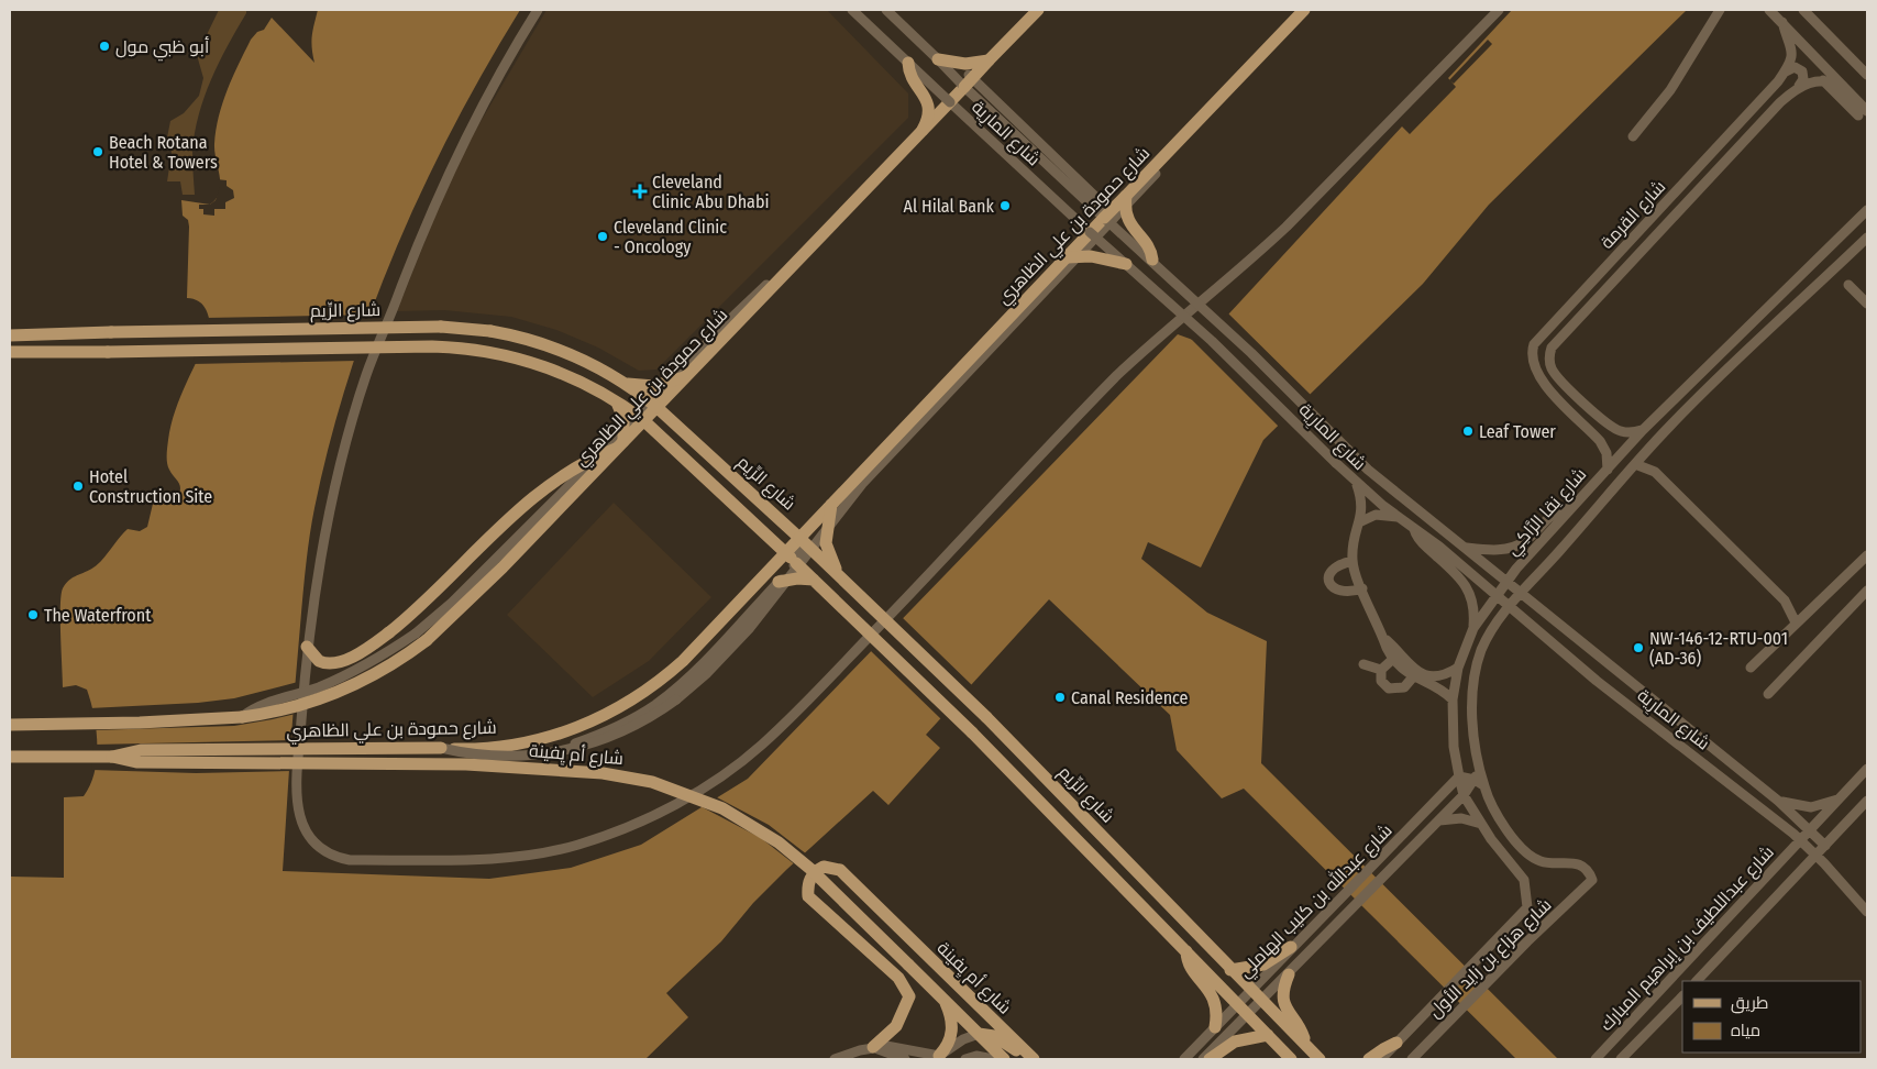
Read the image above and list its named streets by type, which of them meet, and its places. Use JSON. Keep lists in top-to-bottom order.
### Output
{
  "streets": {
    "main road": ["شارع حمودة بن علي الظاهري", "شارع الرِّيم", "شارع أم يِفينة"],
    "street": [
      "شارع المارِية",
      "شارع القرمة",
      "شارع نِقا الرَّاكِي",
      "شارع عبدالله بن كليب الهاملي",
      "شارع عبداللطيف بن إبراهيم المبارك",
      "شارع هزاع بن زايد الأول"
    ]
  },
  "crossings": [
    ["شارع المارِية", "شارع حمودة بن علي الظاهري"],
    ["شارع المارِية", "شارع نِقا الرَّاكِي"],
    ["شارع المارِية", "شارع عبداللطيف بن إبراهيم المبارك"],
    ["شارع القرمة", "شارع نِقا الرَّاكِي"],
    ["شارع حمودة بن علي الظاهري", "شارع الرِّيم"],
    ["شارع حمودة بن علي الظاهري", "شارع أم يِفينة"],
    ["شارع الرِّيم", "شارع عبدالله بن كليب الهاملي"],
    ["شارع نِقا الرَّاكِي", "شارع عبدالله بن كليب الهاملي"],
    ["شارع نِقا الرَّاكِي", "شارع هزاع بن زايد الأول"]
  ],
  "places": {
    "other": [
      "أبو ظبي مول",
      "Beach Rotana Hotel & Towers",
      "Al Hilal Bank",
      "Cleveland Clinic - Oncology",
      "Leaf Tower",
      "Hotel Construction Site",
      "The Waterfront",
      "NW-146-12-RTU-001 (AD-36)",
      "Canal Residence"
    ],
    "health": ["Cleveland Clinic Abu Dhabi"]
  },
  "legend": ["طريق", "مياه"]
}
